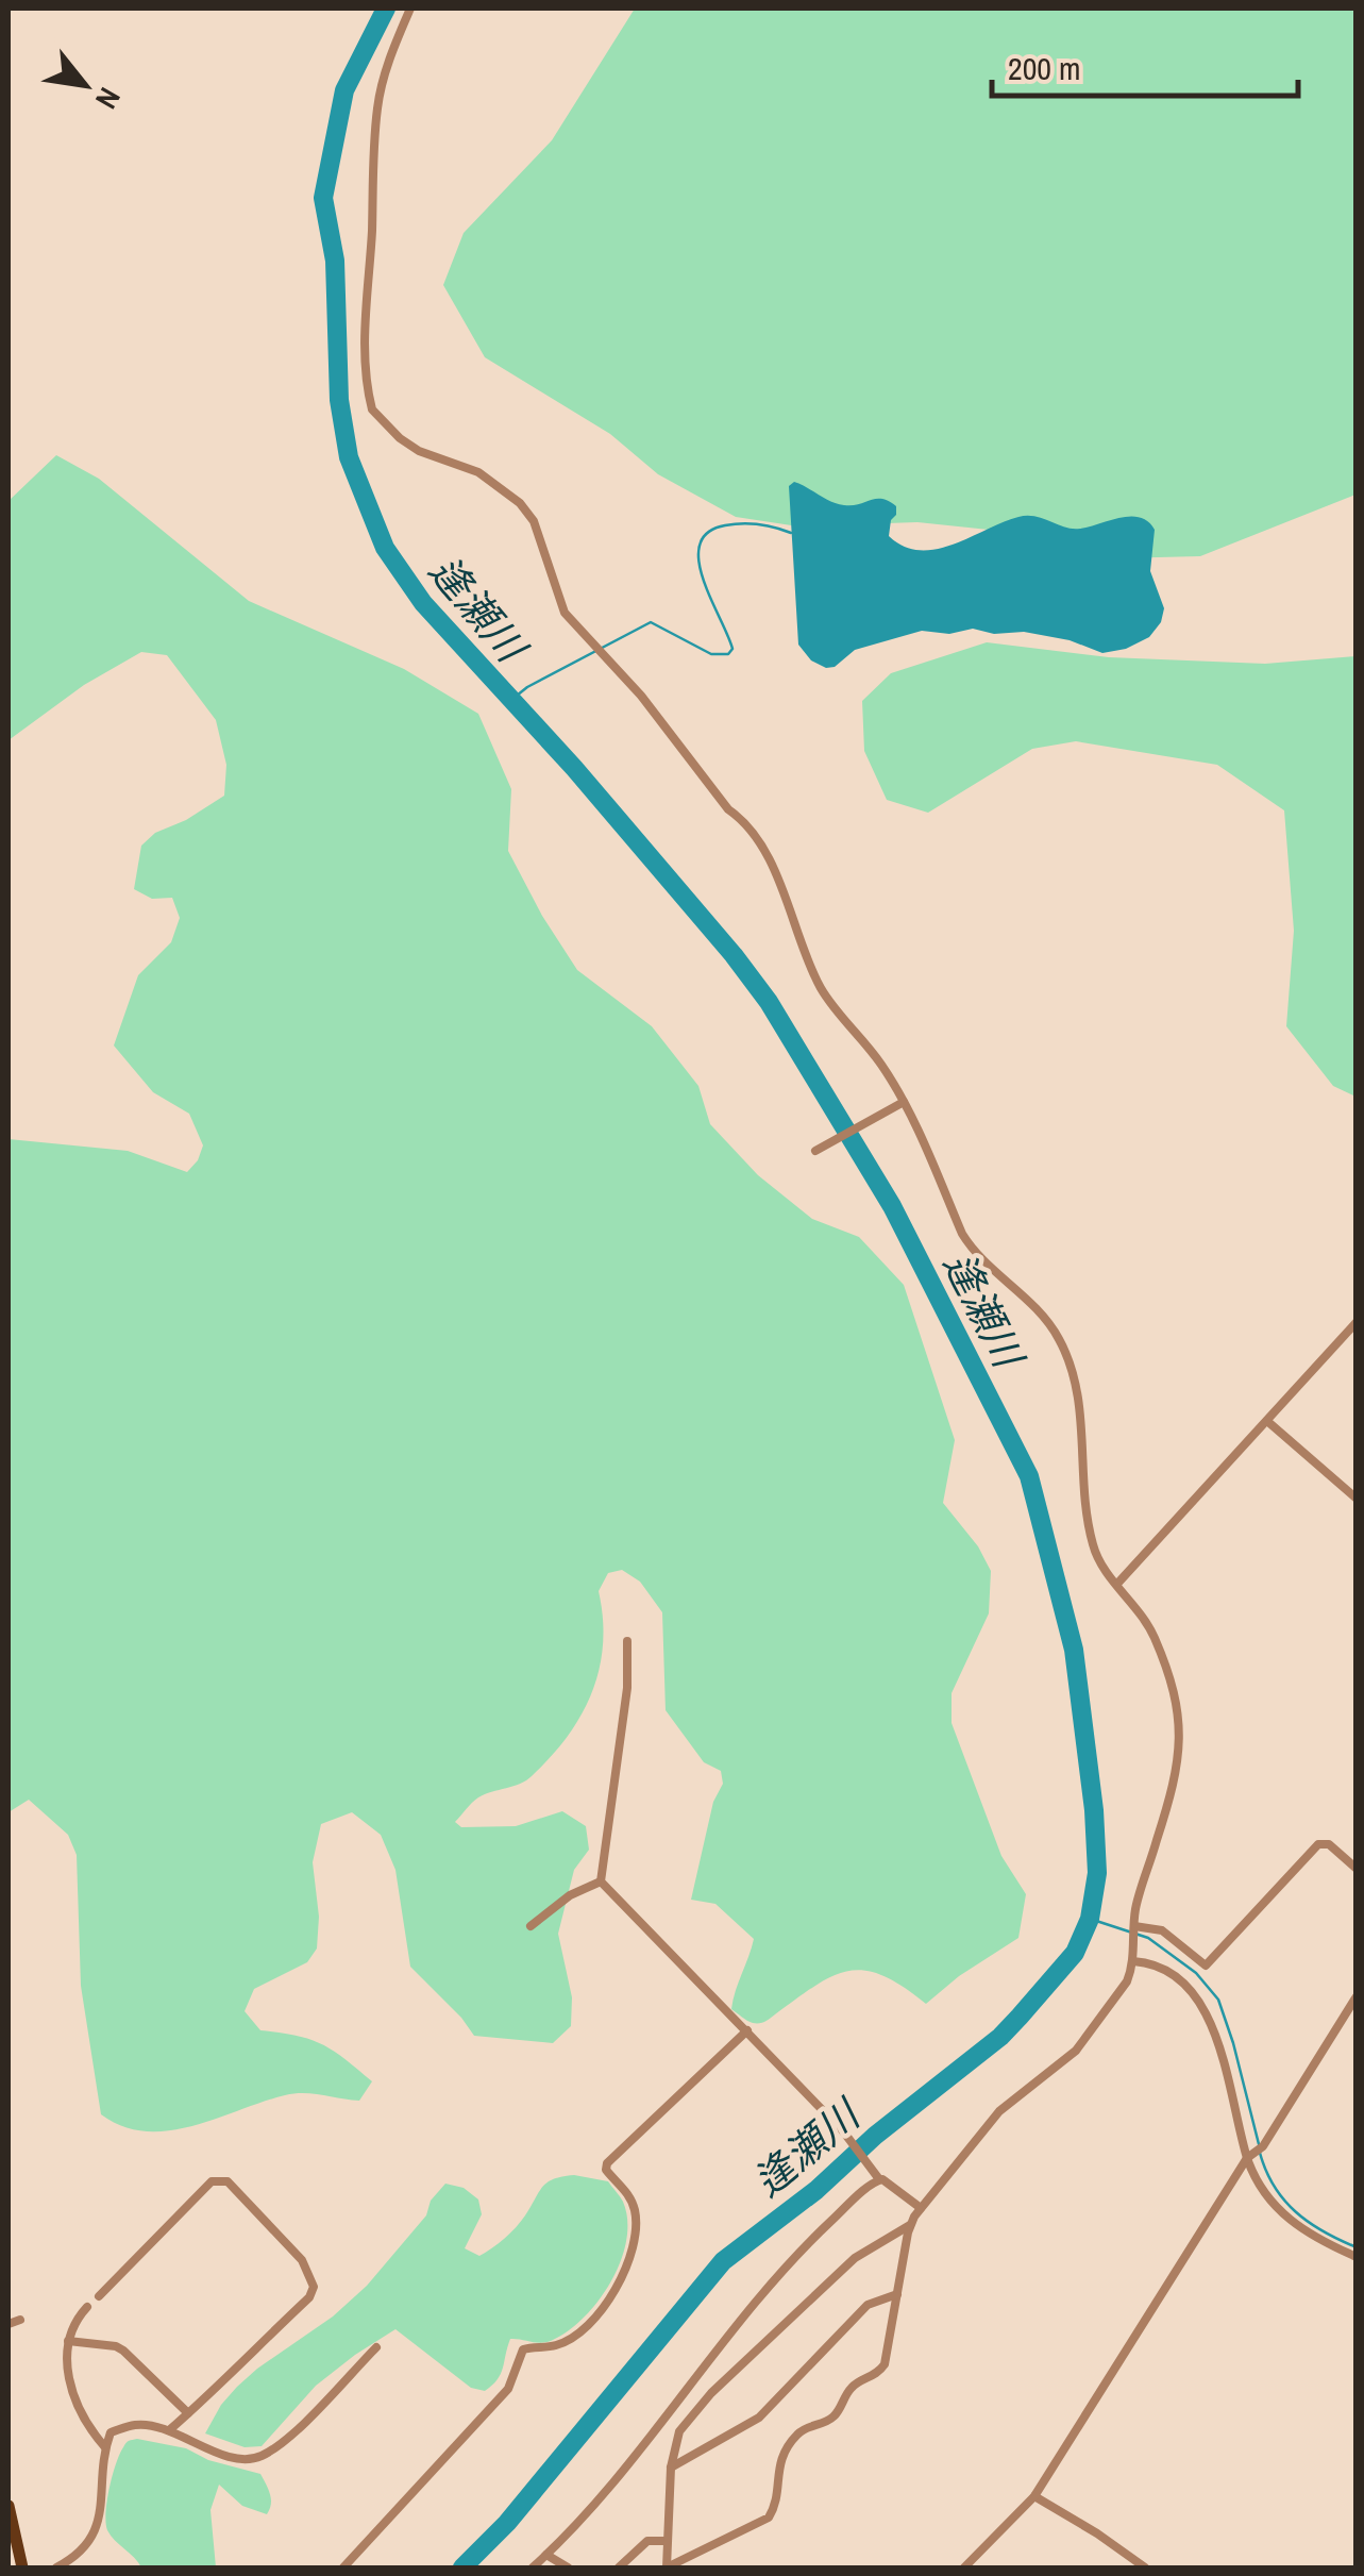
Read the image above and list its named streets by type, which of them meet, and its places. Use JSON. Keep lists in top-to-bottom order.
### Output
{
  "water": ["逢瀬川"],
  "scale_bar": "200 m",
  "north": "bottom right"
}
